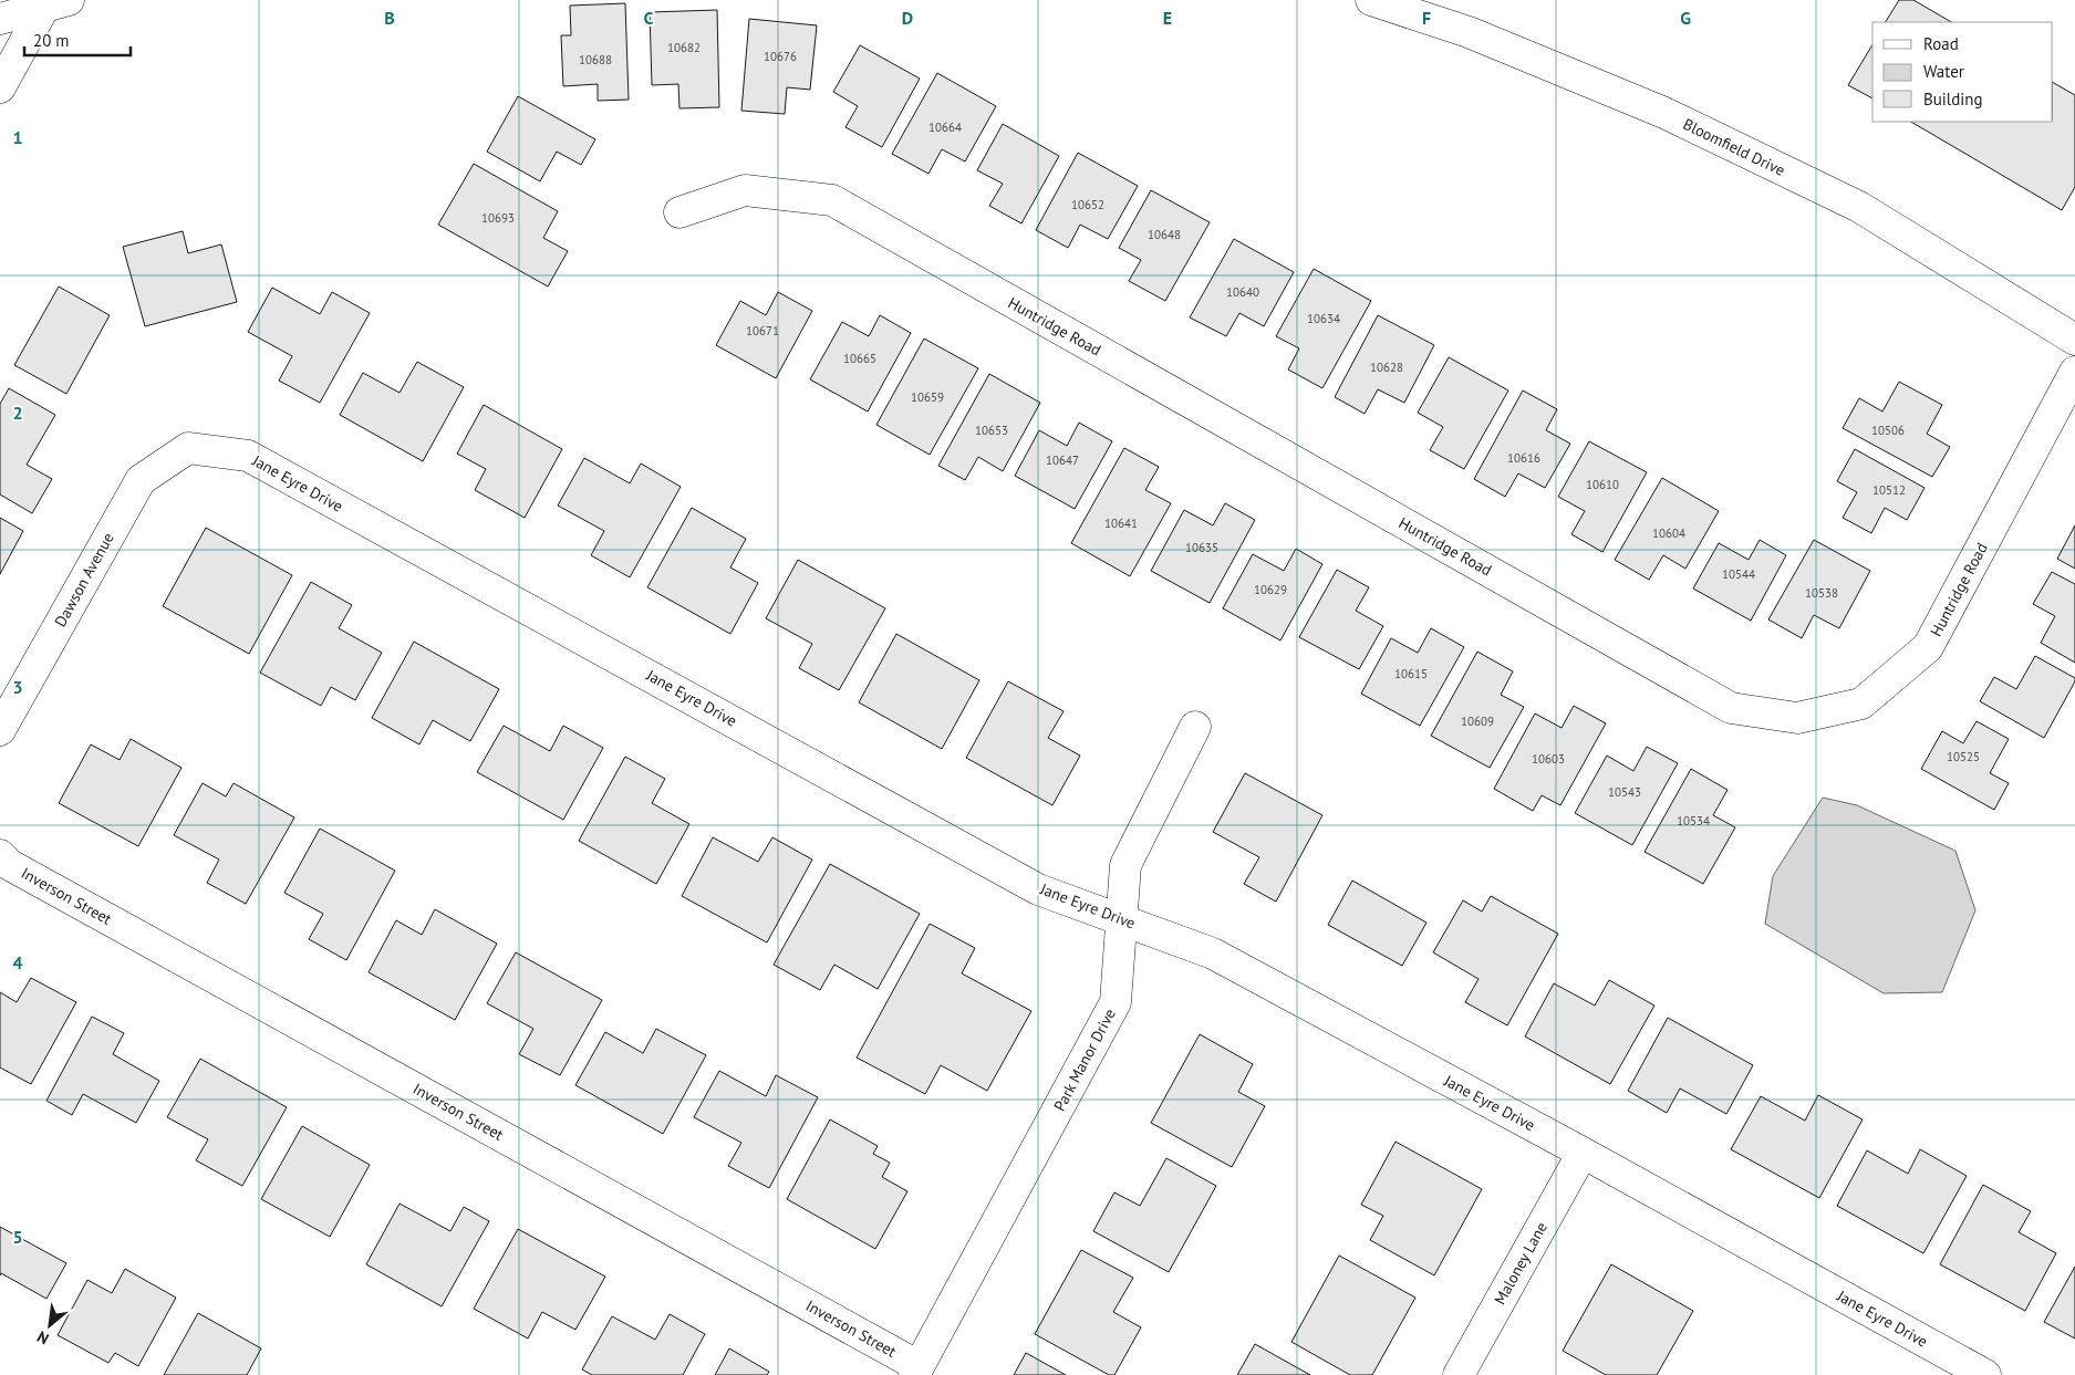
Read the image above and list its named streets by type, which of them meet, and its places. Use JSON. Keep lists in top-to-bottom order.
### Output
{
  "streets": {
    "street": [
      "Bloomfield Drive",
      "Huntridge Road",
      "Jane Eyre Drive",
      "Dawson Avenue",
      "Inverson Street",
      "Park Manor Drive",
      "Maloney Lane"
    ]
  },
  "crossings": [
    ["Jane Eyre Drive", "Dawson Avenue"],
    ["Jane Eyre Drive", "Park Manor Drive"],
    ["Jane Eyre Drive", "Maloney Lane"],
    ["Inverson Street", "Park Manor Drive"]
  ],
  "house_numbers": [
    "10682",
    "10676",
    "10688",
    "10664",
    "10652",
    "10693",
    "10648",
    "10640",
    "10634",
    "10671",
    "10665",
    "10628",
    "10659",
    "10653",
    "10506",
    "10616",
    "10647",
    "10610",
    "10512",
    "10641",
    "10604",
    "10635",
    "10544",
    "10629",
    "10538",
    "10615",
    "10609",
    "10525",
    "10603",
    "10543",
    "10534"
  ],
  "legend": ["Road", "Water", "Building"],
  "scale_bar": "20 m",
  "north": "bottom left",
  "grid": {
    "columns": [
      "B",
      "C",
      "D",
      "E",
      "F",
      "G"
    ],
    "rows": [
      "1",
      "2",
      "3",
      "4",
      "5"
    ]
  }
}
